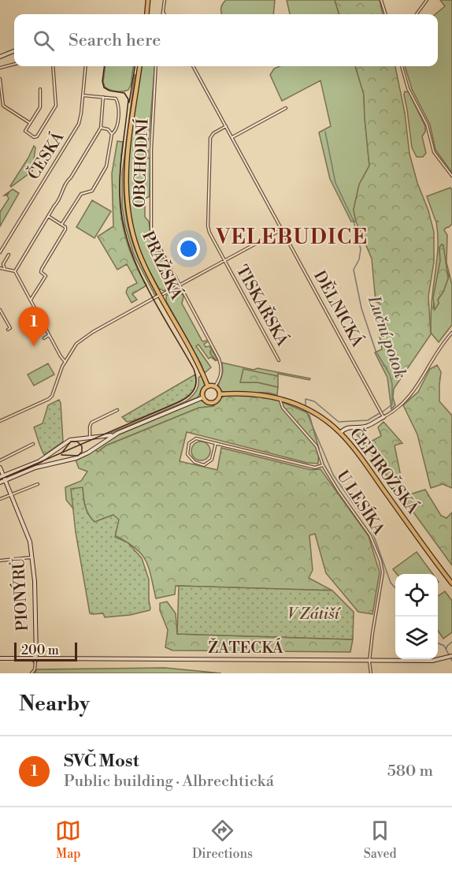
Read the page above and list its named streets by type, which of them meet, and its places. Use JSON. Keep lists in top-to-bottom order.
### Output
{
  "streets": {
    "main road": ["PRAŽSKÁ", "ČEPIROŽSKÁ"],
    "street": [
      "ČESKÁ",
      "OBCHODNÍ",
      "TISKAŘSKÁ",
      "DĚLNICKÁ",
      "U LESÍKA",
      "PIONÝRŮ",
      "ŽATECKÁ"
    ]
  },
  "crossings": [
    ["OBCHODNÍ", "PRAŽSKÁ"],
    ["OBCHODNÍ", "ČEPIROŽSKÁ"],
    ["PRAŽSKÁ", "ČEPIROŽSKÁ"],
    ["TISKAŘSKÁ", "DĚLNICKÁ"],
    ["ČEPIROŽSKÁ", "U LESÍKA"],
    ["U LESÍKA", "ŽATECKÁ"],
    ["PIONÝRŮ", "ŽATECKÁ"]
  ],
  "districts": ["VELEBUDICE"],
  "water": ["Luční potok"],
  "parks": ["V Zátiší"],
  "scale_bar": "200 m",
  "page": {
    "search": "Search here",
    "pins": "1",
    "scale": "200 m",
    "heading": "Nearby",
    "list": [
      {
        "mark": "1",
        "name": "SVČ Most",
        "note": "Public building · Albrechtická",
        "value": "580 m"
      }
    ],
    "nav": ["Map", "Directions", "Saved"]
  }
}
